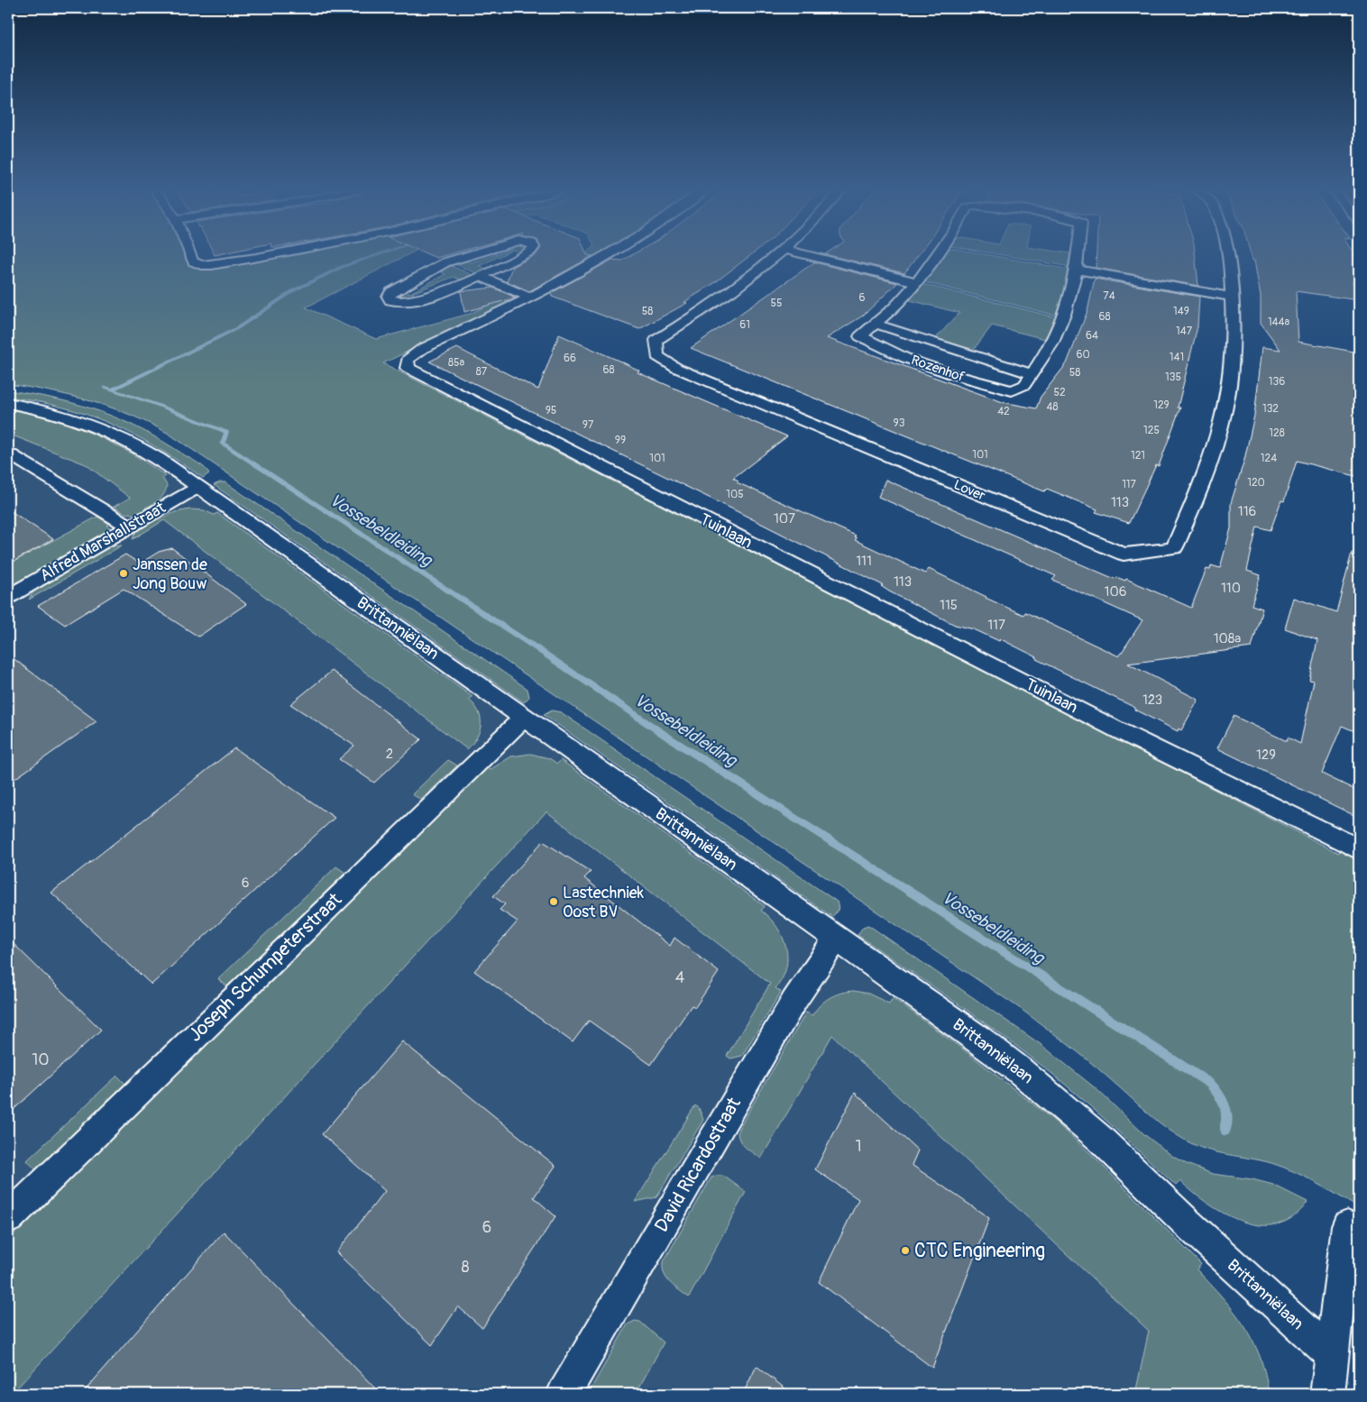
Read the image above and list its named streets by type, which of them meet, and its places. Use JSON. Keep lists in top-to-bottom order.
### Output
{
  "streets": {
    "street": [
      "Rozenhof",
      "Lover",
      "Tuinlaan",
      "Alfred Marshallstraat",
      "Brittanniëlaan",
      "Joseph Schumpeterstraat",
      "David Ricardostraat"
    ]
  },
  "crossings": [
    ["Alfred Marshallstraat", "Brittanniëlaan"],
    ["Brittanniëlaan", "Joseph Schumpeterstraat"],
    ["Brittanniëlaan", "David Ricardostraat"]
  ],
  "water": ["Vossebeldleiding"],
  "places": ["Janssen de Jong Bouw", "Lastechniek Oost BV", "CTC Engineering"],
  "house_numbers": [
    "74",
    "6",
    "55",
    "58",
    "149",
    "68",
    "144a",
    "61",
    "147",
    "64",
    "60",
    "141",
    "66",
    "85a",
    "68",
    "87",
    "58",
    "135",
    "136",
    "52",
    "129",
    "48",
    "132",
    "95",
    "42",
    "93",
    "97",
    "125",
    "128",
    "99",
    "101",
    "121",
    "101",
    "124",
    "120",
    "117",
    "105",
    "113",
    "116",
    "107",
    "111",
    "113",
    "110",
    "106",
    "115",
    "117",
    "108a",
    "123",
    "2",
    "129",
    "6",
    "4",
    "10",
    "1",
    "6",
    "8"
  ]
}
